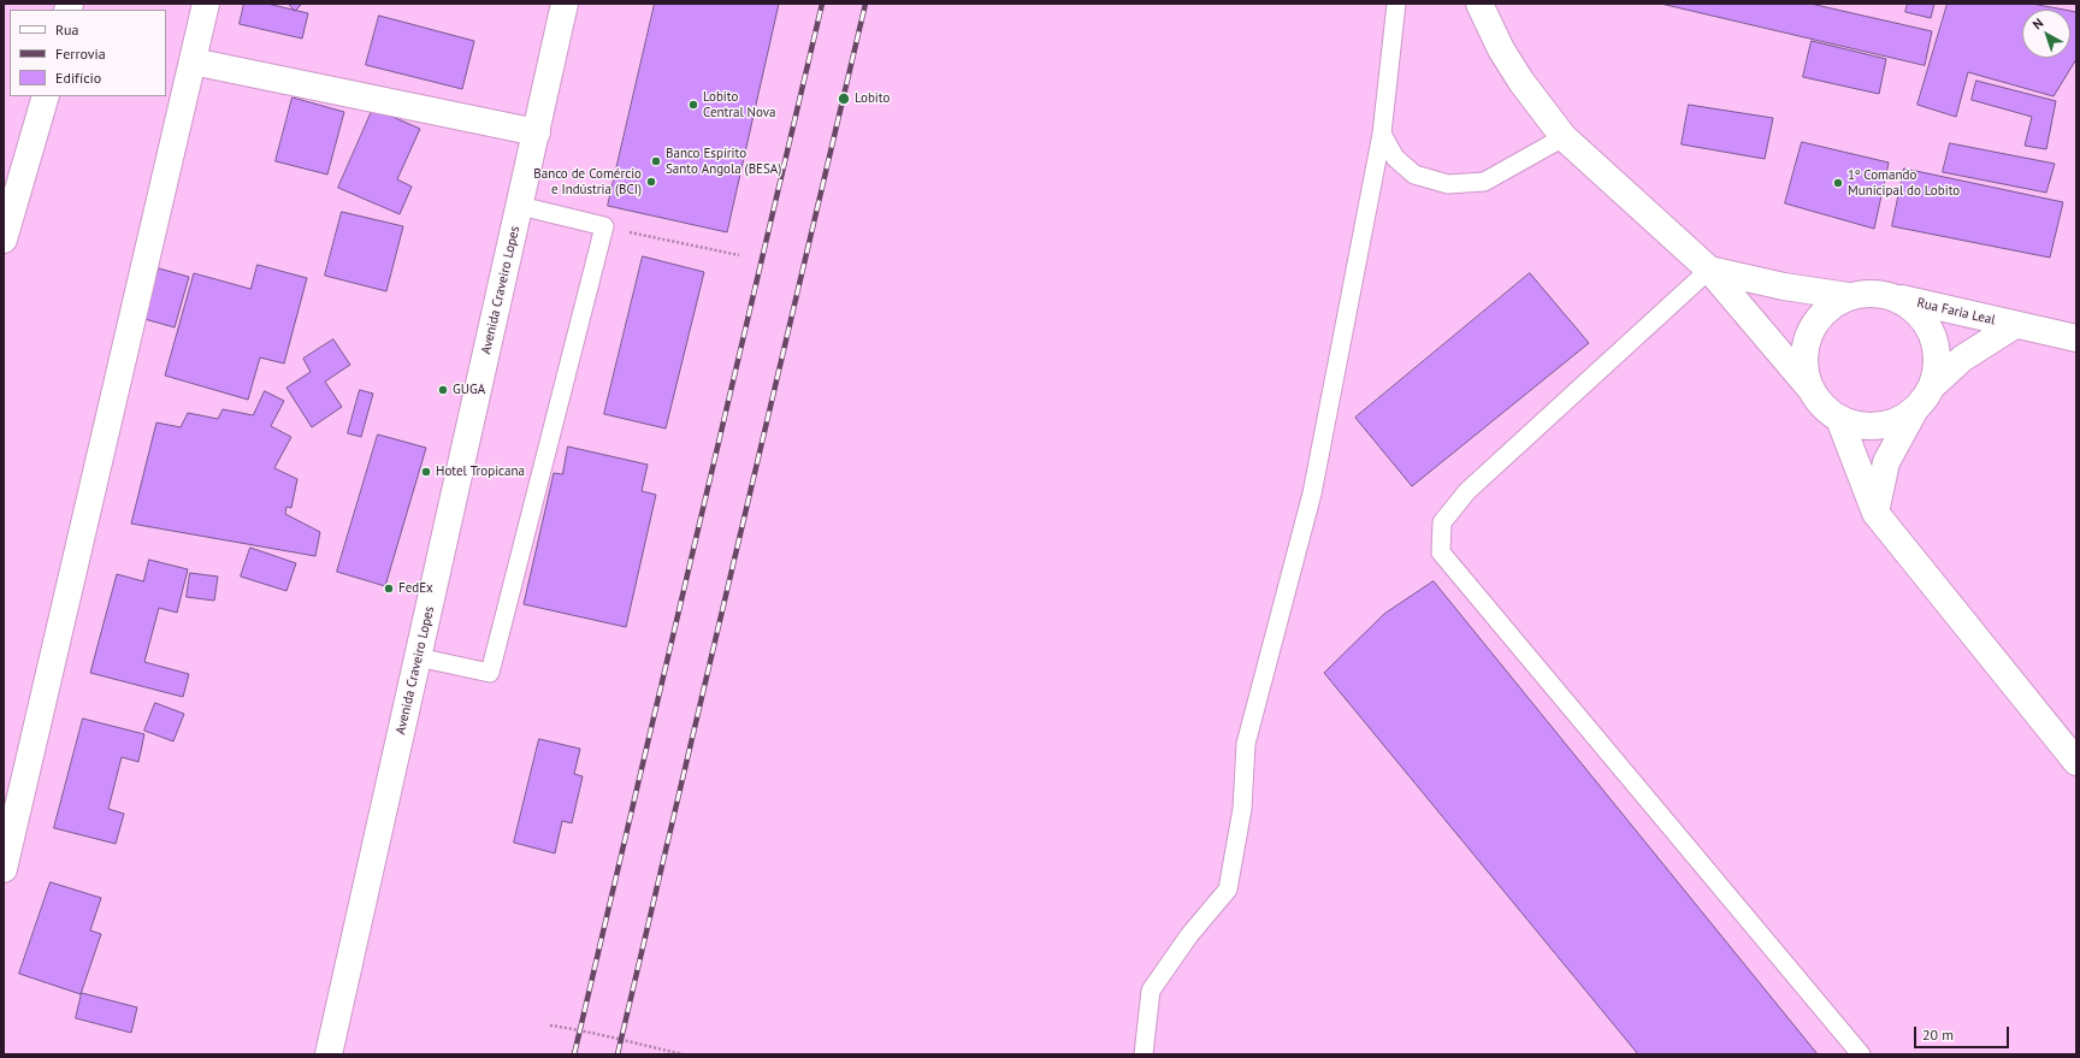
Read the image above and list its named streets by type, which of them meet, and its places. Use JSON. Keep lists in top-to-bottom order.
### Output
{
  "streets": {
    "street": ["Avenida Craveiro Lopes", "Rua Faria Leal"]
  },
  "places": [
    "Lobito",
    "Lobito Central Nova",
    "Banco Espírito Santo Angola (BESA)",
    "Banco de Comércio e Indústria (BCI)",
    "1º Comando Municipal do Lobito",
    "GUGA",
    "Hotel Tropicana",
    "FedEx"
  ],
  "legend": ["Rua", "Ferrovia", "Edifício"],
  "scale_bar": "20 m",
  "north": "top left"
}
